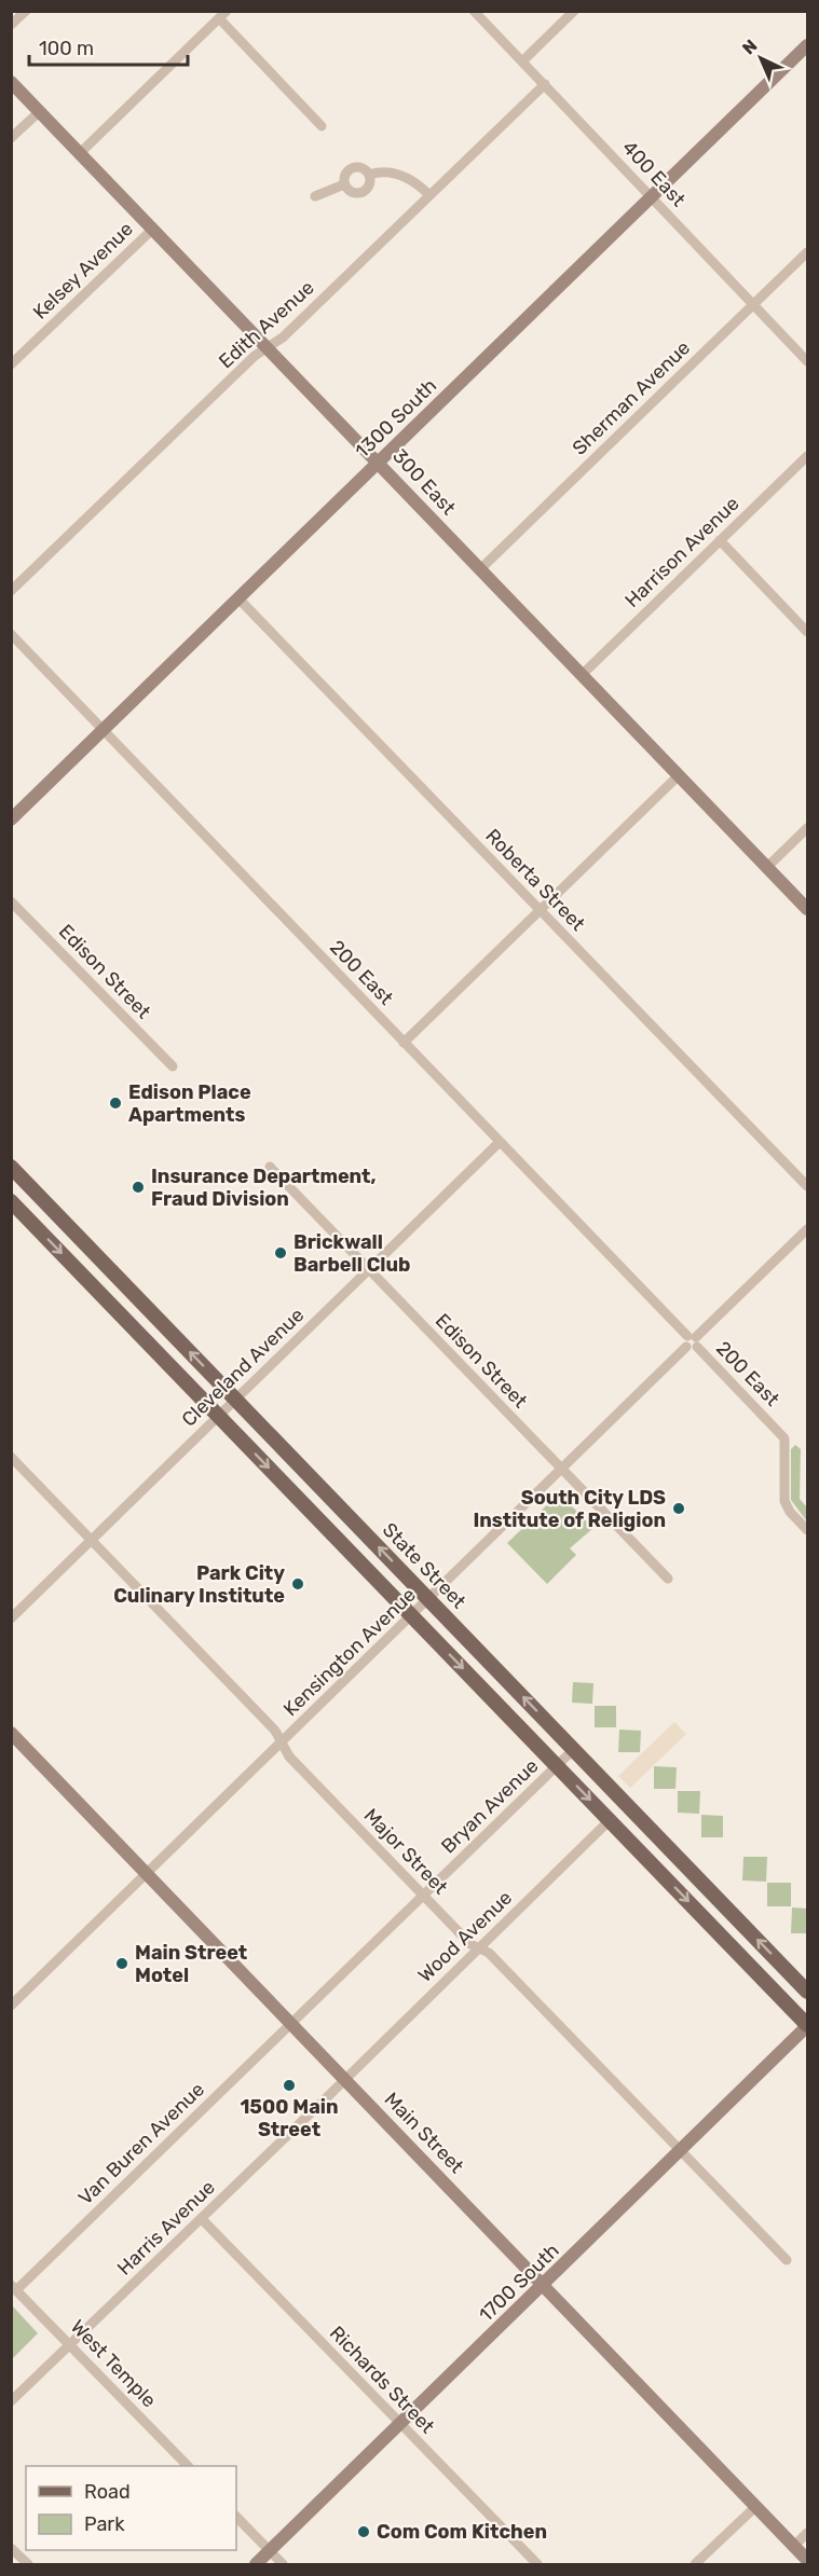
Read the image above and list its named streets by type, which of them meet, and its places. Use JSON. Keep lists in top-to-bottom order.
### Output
{
  "streets": {
    "main road": ["State Street"],
    "street": [
      "400 East",
      "Kelsey Avenue",
      "Edith Avenue",
      "Sherman Avenue",
      "1300 South",
      "300 East",
      "Harrison Avenue",
      "Roberta Street",
      "Edison Street",
      "200 East",
      "Cleveland Avenue",
      "Kensington Avenue",
      "Bryan Avenue",
      "Major Street",
      "Wood Avenue",
      "Main Street",
      "Van Buren Avenue",
      "Harris Avenue",
      "1700 South",
      "West Temple",
      "Richards Street"
    ]
  },
  "crossings": [
    ["400 East", "Edith Avenue"],
    ["400 East", "Sherman Avenue"],
    ["400 East", "1300 South"],
    ["Kelsey Avenue", "300 East"],
    ["Edith Avenue", "300 East"],
    ["Sherman Avenue", "300 East"],
    ["1300 South", "300 East"],
    ["1300 South", "Roberta Street"],
    ["1300 South", "200 East"],
    ["300 East", "Harrison Avenue"],
    ["Edison Street", "Cleveland Avenue"],
    ["Edison Street", "Kensington Avenue"],
    ["200 East", "Cleveland Avenue"],
    ["200 East", "Kensington Avenue"],
    ["Cleveland Avenue", "State Street"],
    ["Cleveland Avenue", "Major Street"],
    ["State Street", "Kensington Avenue"],
    ["State Street", "Bryan Avenue"],
    ["Kensington Avenue", "Major Street"],
    ["Kensington Avenue", "Main Street"],
    ["Bryan Avenue", "Major Street"],
    ["Bryan Avenue", "Main Street"],
    ["Bryan Avenue", "Van Buren Avenue"],
    ["Major Street", "Wood Avenue"],
    ["Major Street", "1700 South"],
    ["Wood Avenue", "Main Street"],
    ["Wood Avenue", "Harris Avenue"],
    ["Main Street", "Van Buren Avenue"],
    ["Main Street", "Harris Avenue"],
    ["Main Street", "1700 South"],
    ["Van Buren Avenue", "West Temple"],
    ["Harris Avenue", "West Temple"],
    ["Harris Avenue", "Richards Street"],
    ["1700 South", "Richards Street"]
  ],
  "places": [
    "Edison Place Apartments",
    "Insurance Department, Fraud Division",
    "Brickwall Barbell Club",
    "South City LDS Institute of Religion",
    "Park City Culinary Institute",
    "Main Street Motel",
    "1500 Main Street",
    "Com Com Kitchen"
  ],
  "legend": ["Road", "Park"],
  "scale_bar": "100 m",
  "north": "top left"
}
